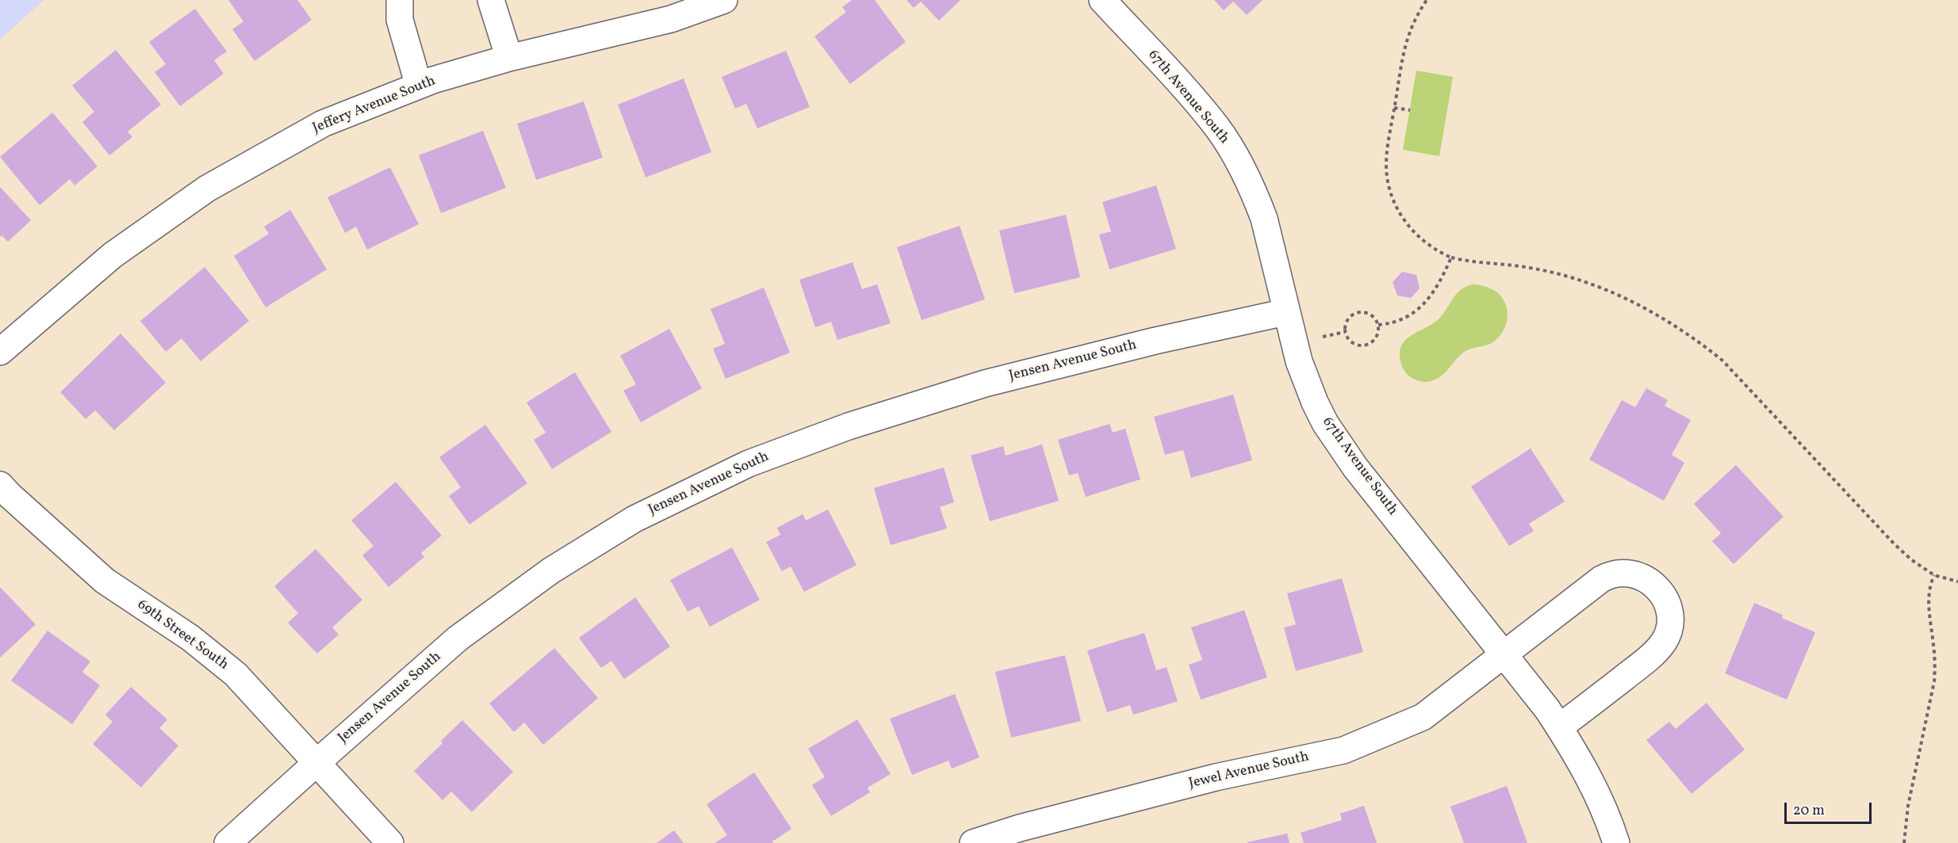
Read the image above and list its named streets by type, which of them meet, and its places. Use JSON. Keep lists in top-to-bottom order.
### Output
{
  "streets": {
    "street": [
      "67th Avenue South",
      "Jeffery Avenue South",
      "Jensen Avenue South",
      "69th Street South",
      "Jewel Avenue South"
    ]
  },
  "crossings": [
    ["67th Avenue South", "Jensen Avenue South"],
    ["67th Avenue South", "Jewel Avenue South"],
    ["Jensen Avenue South", "69th Street South"]
  ],
  "scale_bar": "20 m"
}
